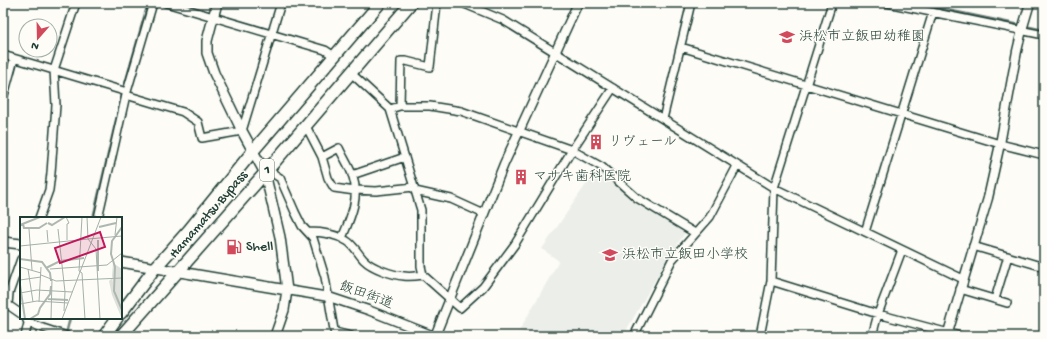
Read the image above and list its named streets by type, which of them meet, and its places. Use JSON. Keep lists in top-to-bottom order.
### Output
{
  "streets": {
    "highway": ["1", "Hamamatsu Bypass"],
    "street": ["飯田街道"]
  },
  "places": {
    "school or university": ["浜松市立飯田幼稚園", "浜松市立飯田小学校"],
    "building": ["リヴェール", "マサキ歯科医院"],
    "fuel station": ["Shell"]
  },
  "north": "bottom"
}
